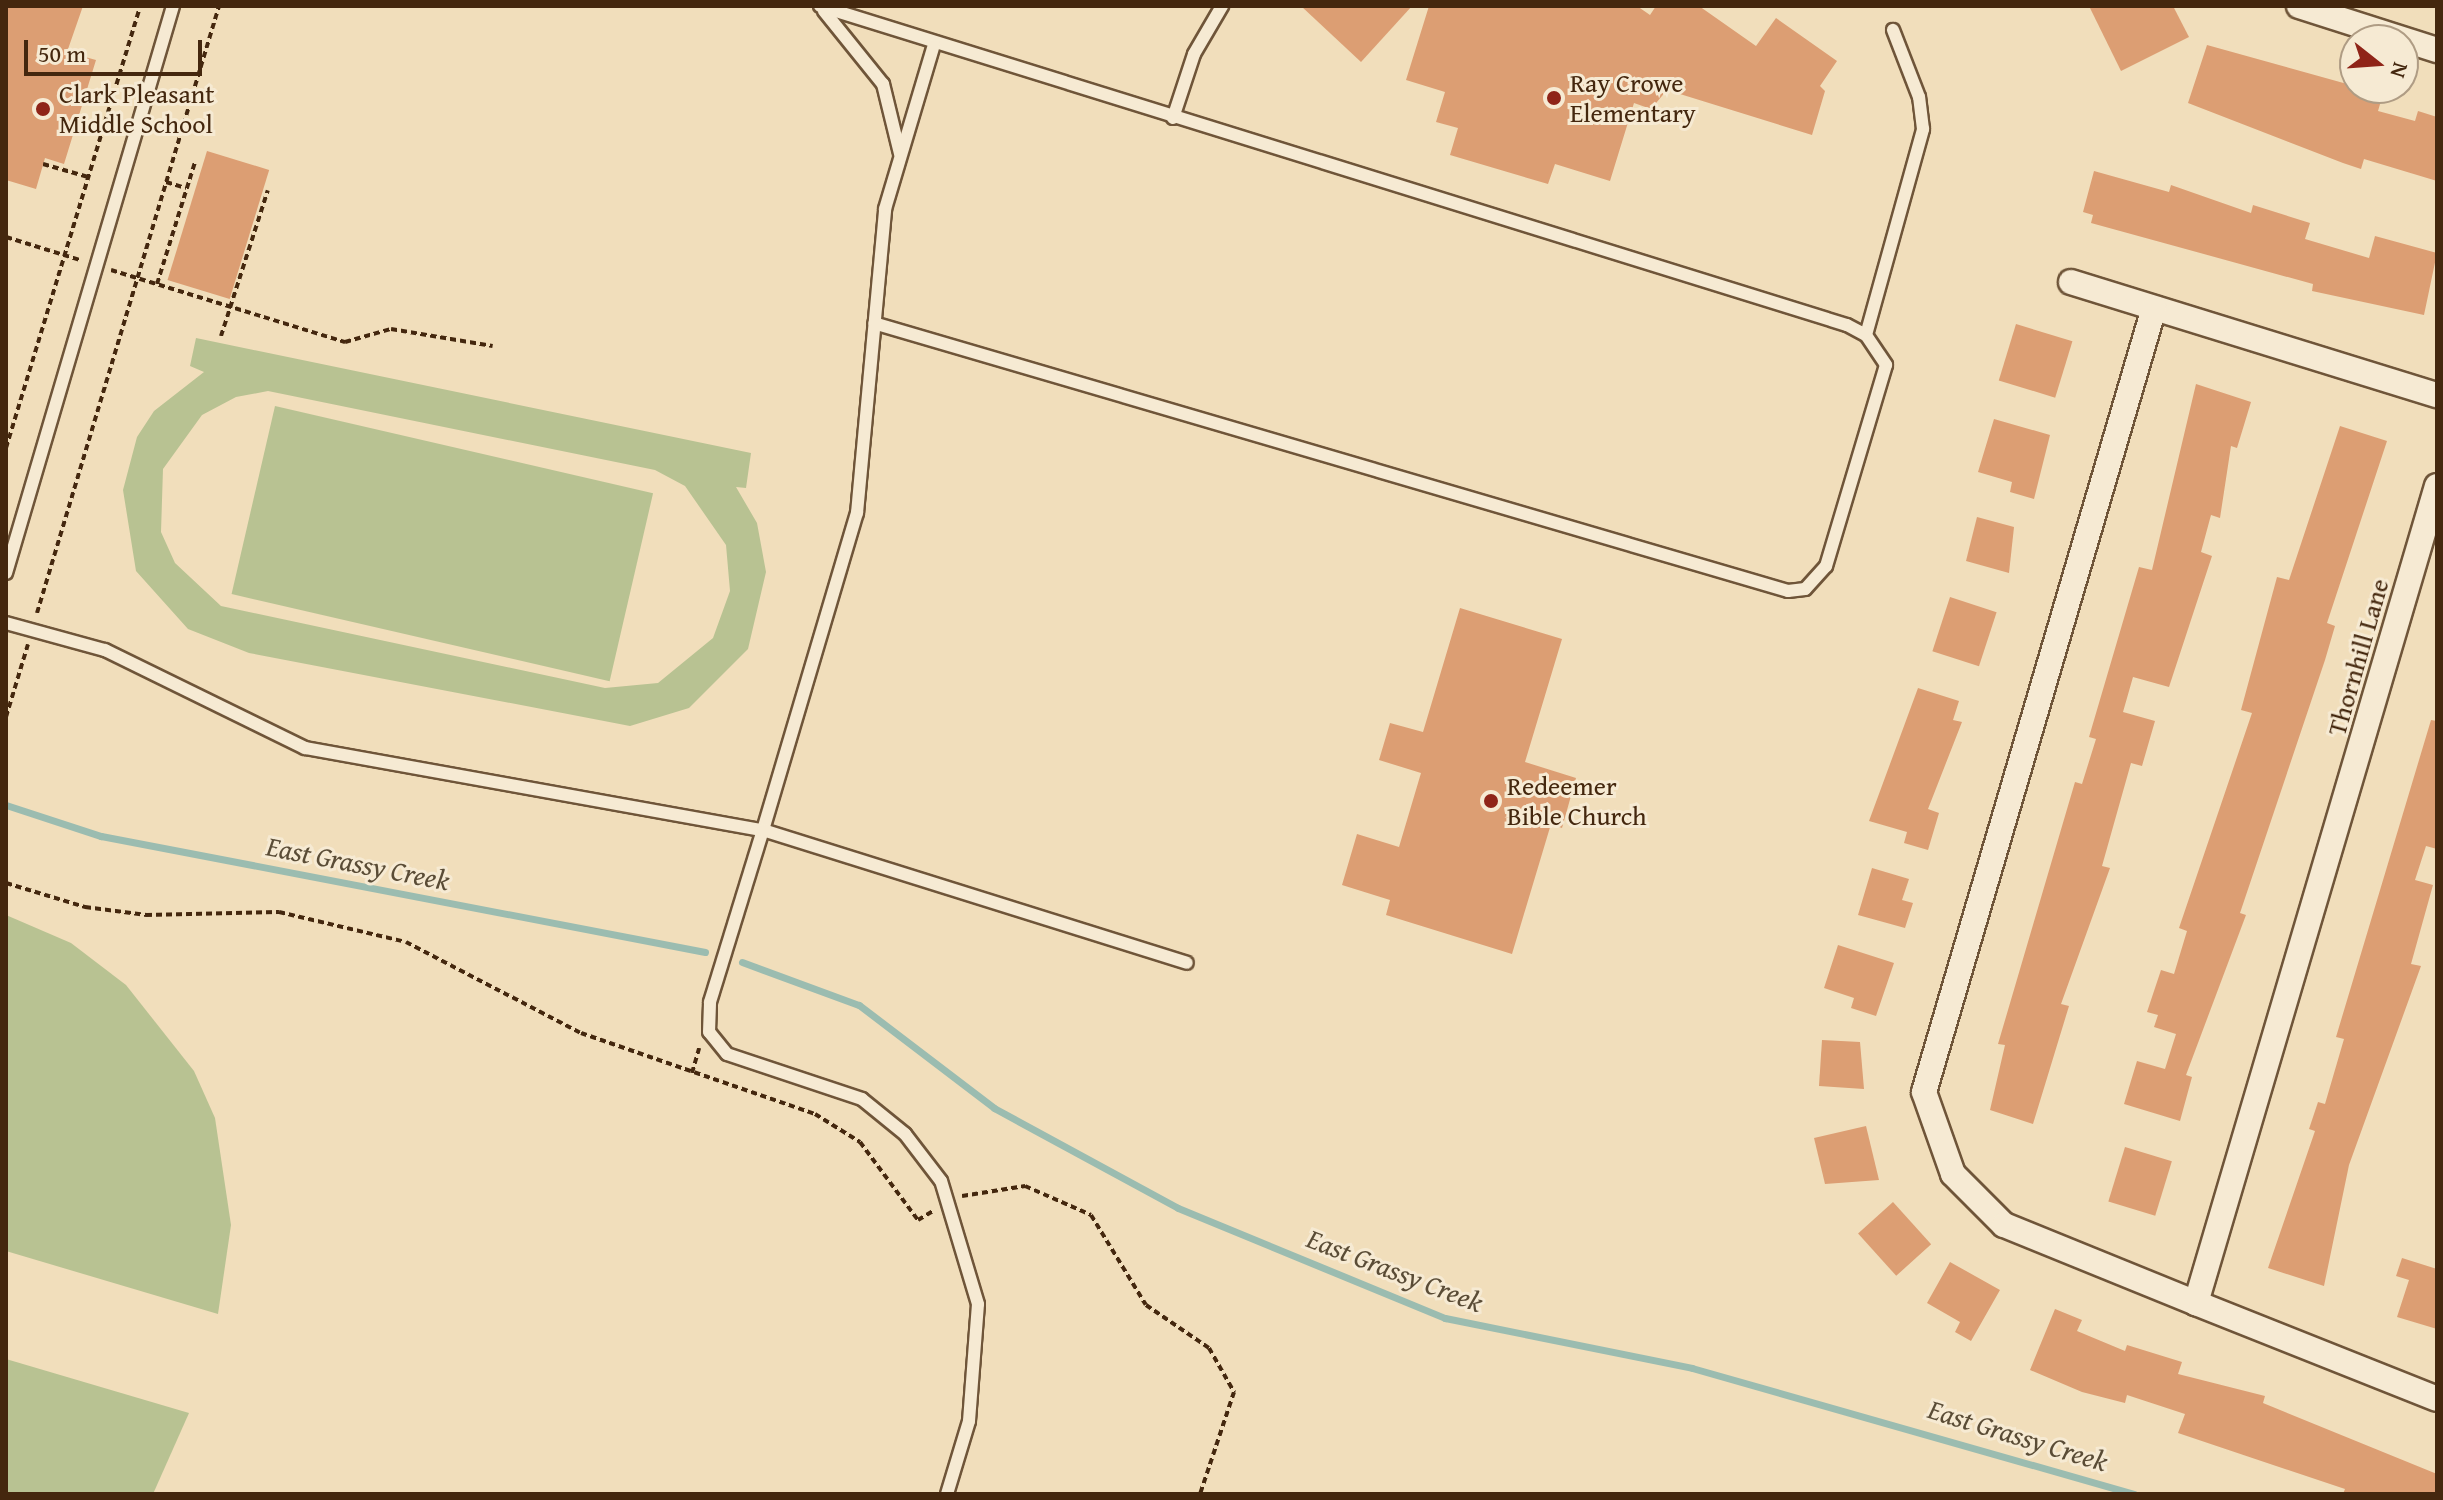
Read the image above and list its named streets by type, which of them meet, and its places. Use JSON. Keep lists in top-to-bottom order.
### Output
{
  "streets": {
    "street": ["Thornhill Lane"]
  },
  "water": ["East Grassy Creek"],
  "places": ["Ray Crowe Elementary", "Clark Pleasant Middle School", "Redeemer Bible Church"],
  "scale_bar": "50 m",
  "north": "right"
}
